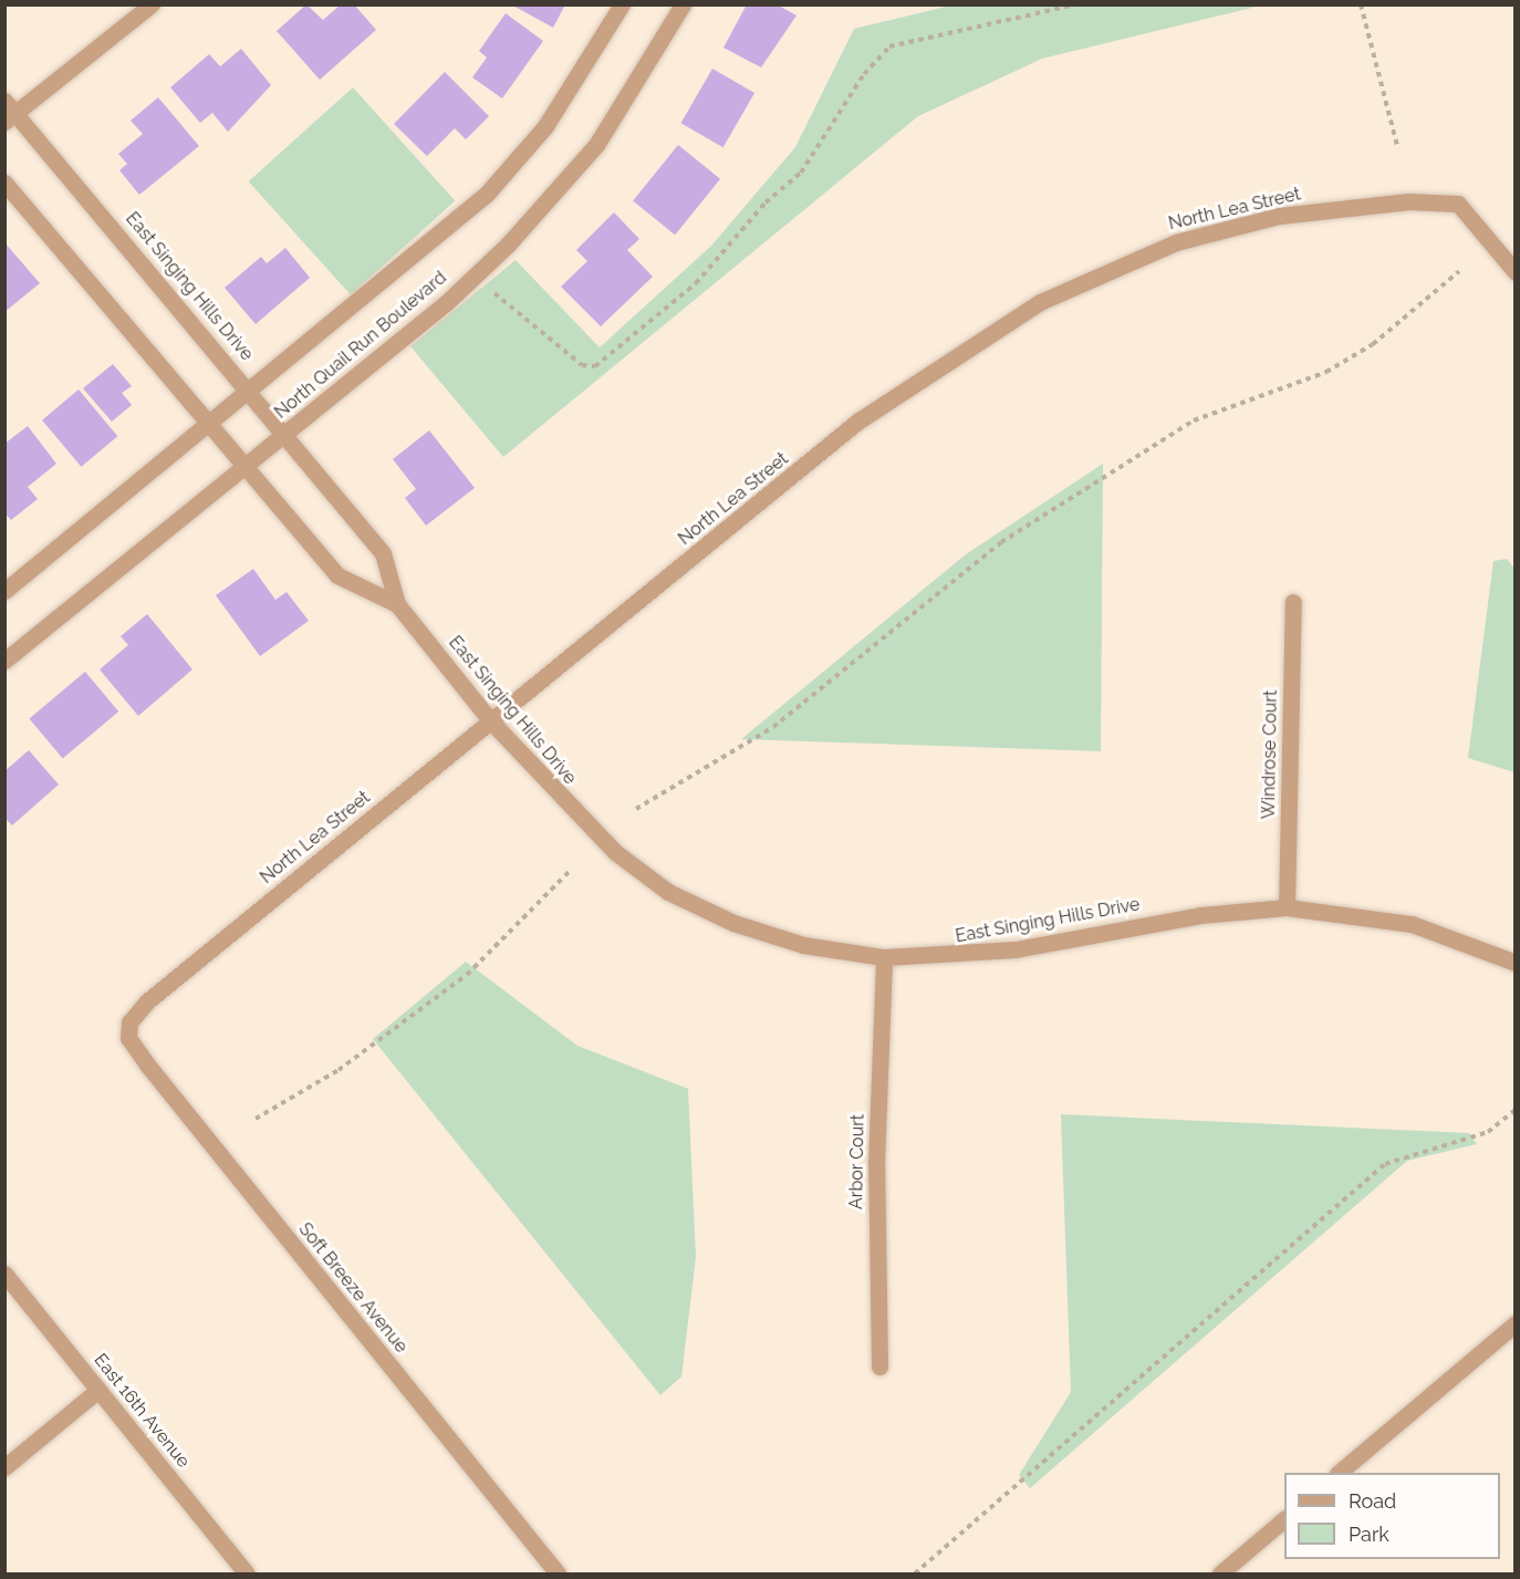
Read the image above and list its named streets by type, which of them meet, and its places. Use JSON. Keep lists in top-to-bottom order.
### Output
{
  "streets": {
    "street": [
      "North Lea Street",
      "East Singing Hills Drive",
      "North Quail Run Boulevard",
      "Windrose Court",
      "Arbor Court",
      "Soft Breeze Avenue",
      "East 16th Avenue"
    ]
  },
  "crossings": [
    ["North Lea Street", "East Singing Hills Drive"],
    ["North Lea Street", "Soft Breeze Avenue"],
    ["East Singing Hills Drive", "North Quail Run Boulevard"],
    ["East Singing Hills Drive", "Windrose Court"],
    ["East Singing Hills Drive", "Arbor Court"]
  ],
  "legend": ["Road", "Park"]
}
